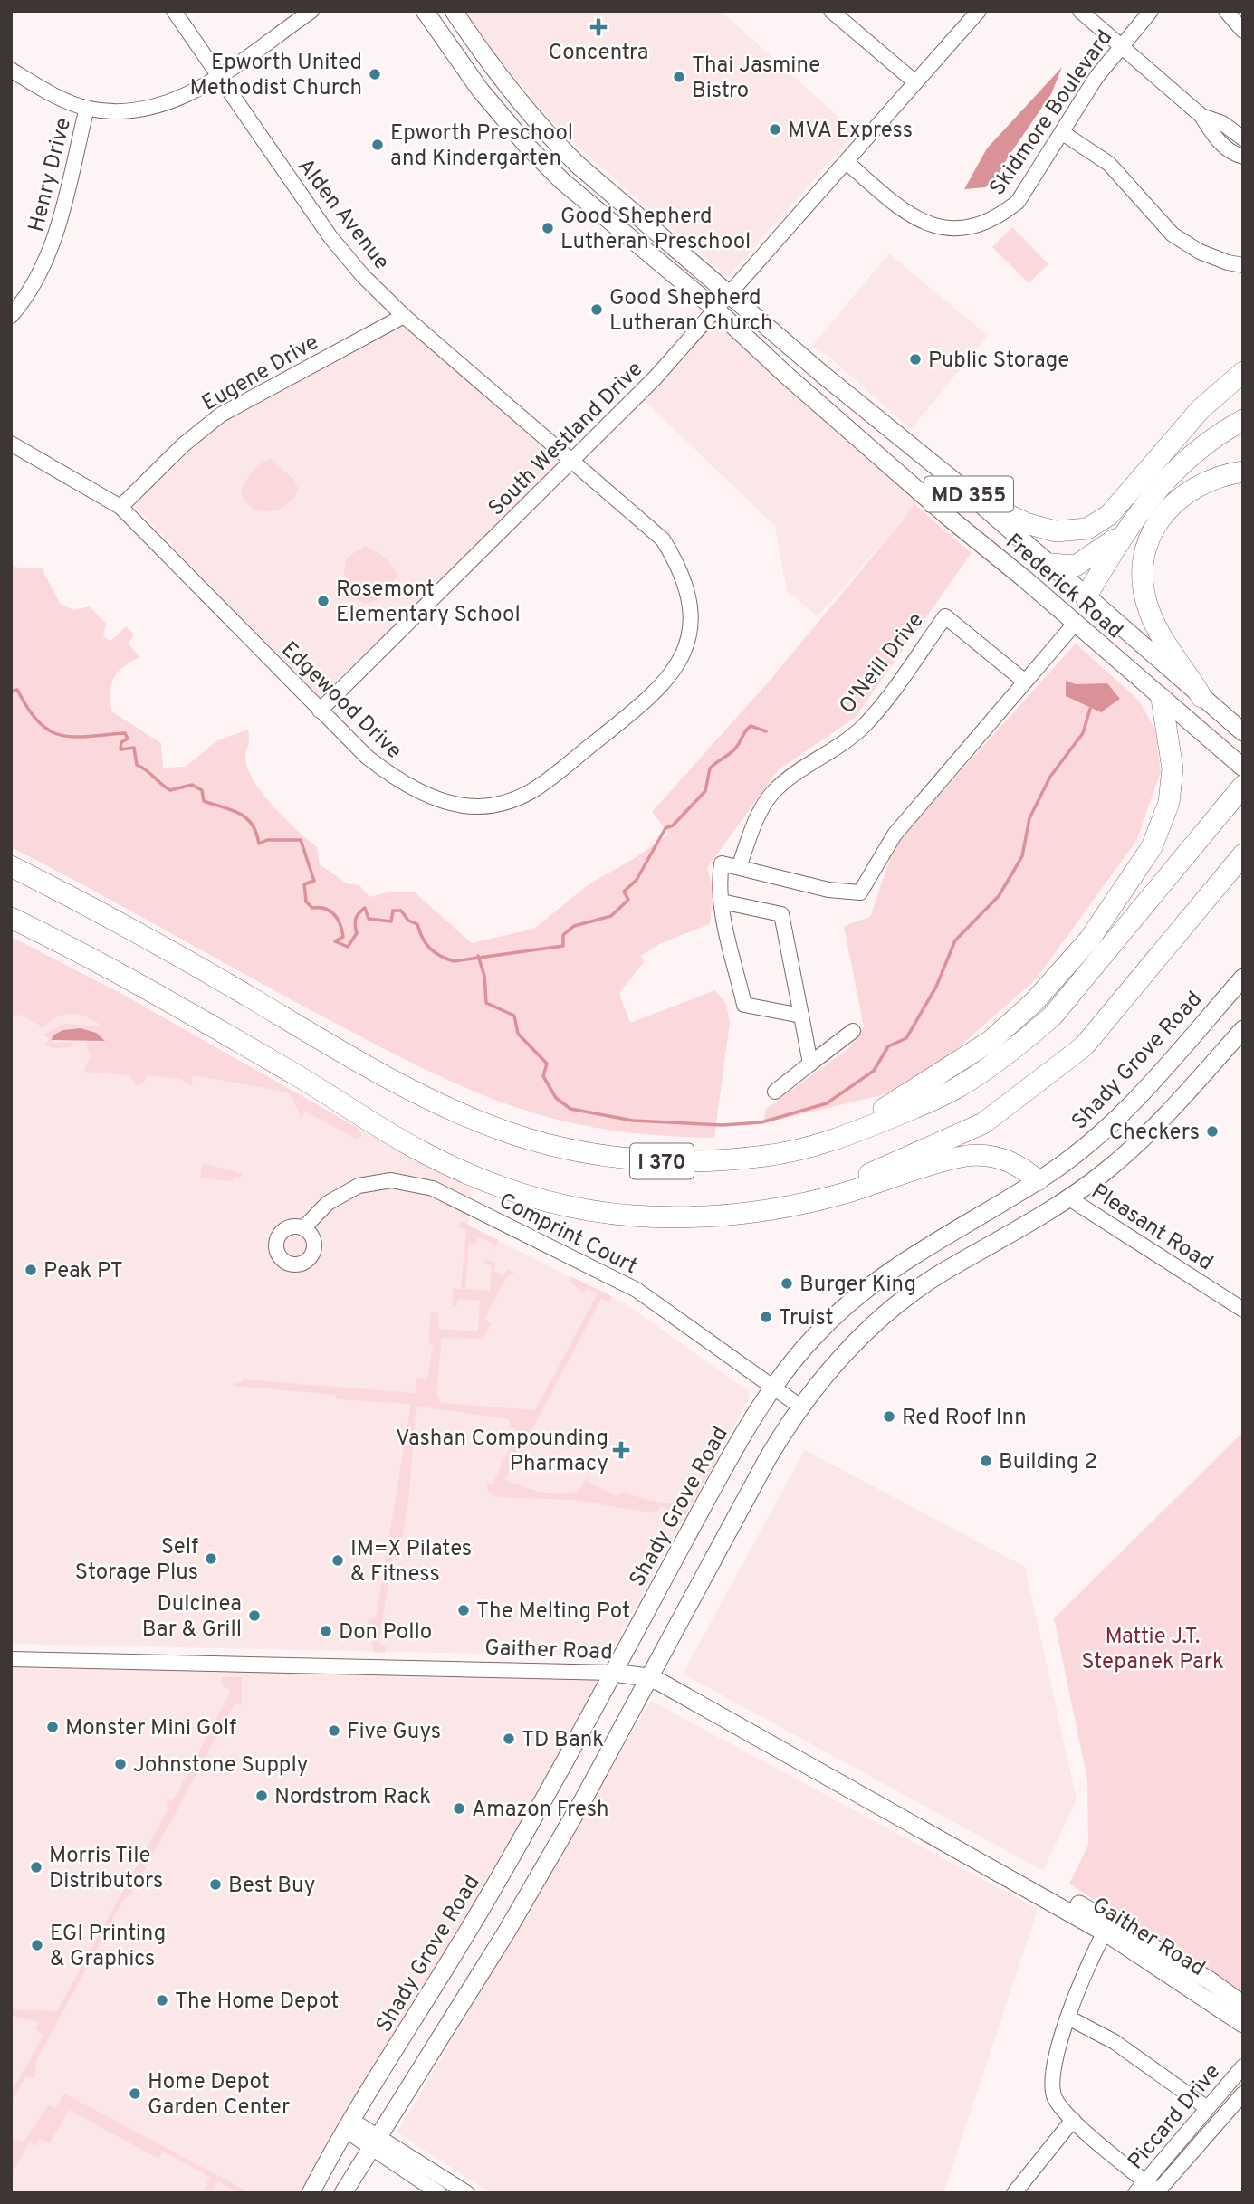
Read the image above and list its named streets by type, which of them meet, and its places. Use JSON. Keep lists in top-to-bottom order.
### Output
{
  "streets": {
    "highway": ["I 370"],
    "main road": [
      "MD 355",
      "Frederick Road",
      "Shady Grove Road",
      "Pleasant Road",
      "Gaither Road"
    ],
    "street": [
      "Skidmore Boulevard",
      "Henry Drive",
      "Alden Avenue",
      "Eugene Drive",
      "South Westland Drive",
      "O'Neill Drive",
      "Edgewood Drive",
      "Comprint Court",
      "Piccard Drive"
    ]
  },
  "crossings": [
    ["Skidmore Boulevard", "South Westland Drive"],
    ["Alden Avenue", "Eugene Drive"],
    ["Alden Avenue", "South Westland Drive"],
    ["Alden Avenue", "Edgewood Drive"],
    ["Eugene Drive", "Edgewood Drive"],
    ["South Westland Drive", "MD 355"],
    ["South Westland Drive", "Frederick Road"],
    ["South Westland Drive", "Edgewood Drive"],
    ["MD 355", "Frederick Road"],
    ["Shady Grove Road", "Pleasant Road"],
    ["Shady Grove Road", "Comprint Court"],
    ["Shady Grove Road", "Gaither Road"]
  ],
  "parks": ["Mattie J.T. Stepanek Park"],
  "places": {
    "health": ["Concentra", "Vashan Compounding Pharmacy"],
    "other": [
      "Epworth United Methodist Church",
      "Thai Jasmine Bistro",
      "MVA Express",
      "Epworth Preschool and Kindergarten",
      "Good Shepherd Lutheran Preschool",
      "Good Shepherd Lutheran Church",
      "Public Storage",
      "Rosemont Elementary School",
      "Checkers",
      "Peak PT",
      "Burger King",
      "Truist",
      "Red Roof Inn",
      "Building 2",
      "Self Storage Plus",
      "IM=X Pilates & Fitness",
      "The Melting Pot",
      "Dulcinea Bar & Grill",
      "Don Pollo",
      "Monster Mini Golf",
      "Five Guys",
      "TD Bank",
      "Johnstone Supply",
      "Nordstrom Rack",
      "Amazon Fresh",
      "Morris Tile Distributors",
      "Best Buy",
      "EGI Printing & Graphics",
      "The Home Depot",
      "Home Depot Garden Center"
    ]
  }
}
